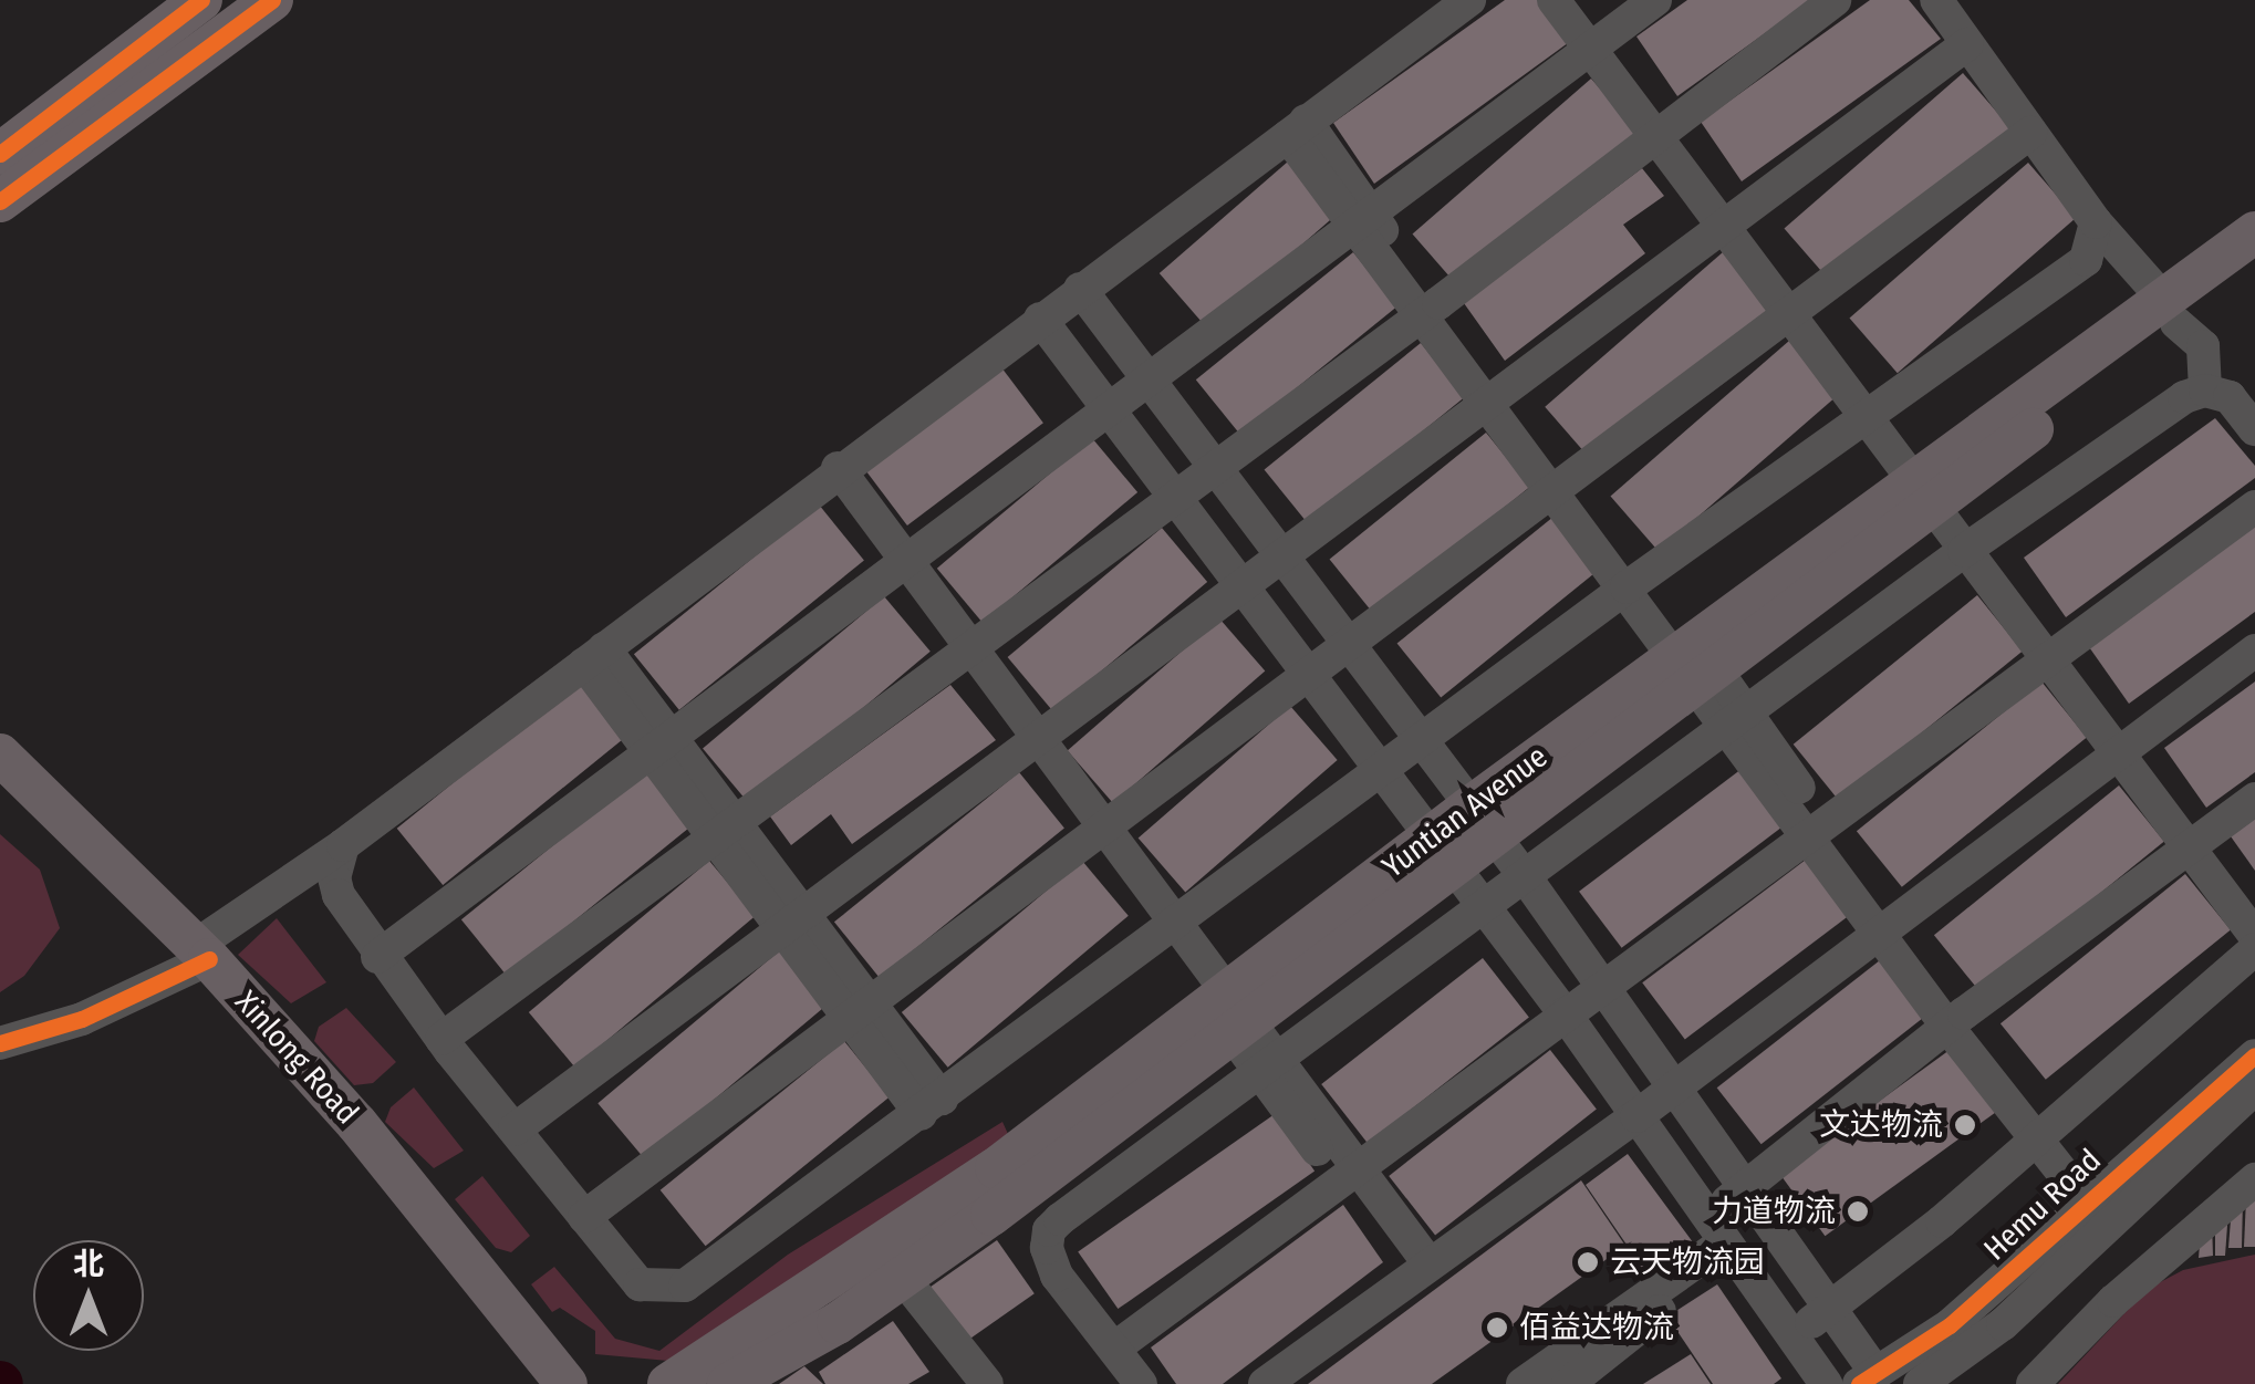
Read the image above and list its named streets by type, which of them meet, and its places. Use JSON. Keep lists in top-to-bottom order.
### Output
{
  "streets": {
    "main road": ["Yuntian Avenue", "Xinlong Road"],
    "street": ["Hemu Road"]
  },
  "places": [
    "文达物流",
    "力道物流",
    "云天物流园",
    "佰益达物流"
  ],
  "north": "top"
}
